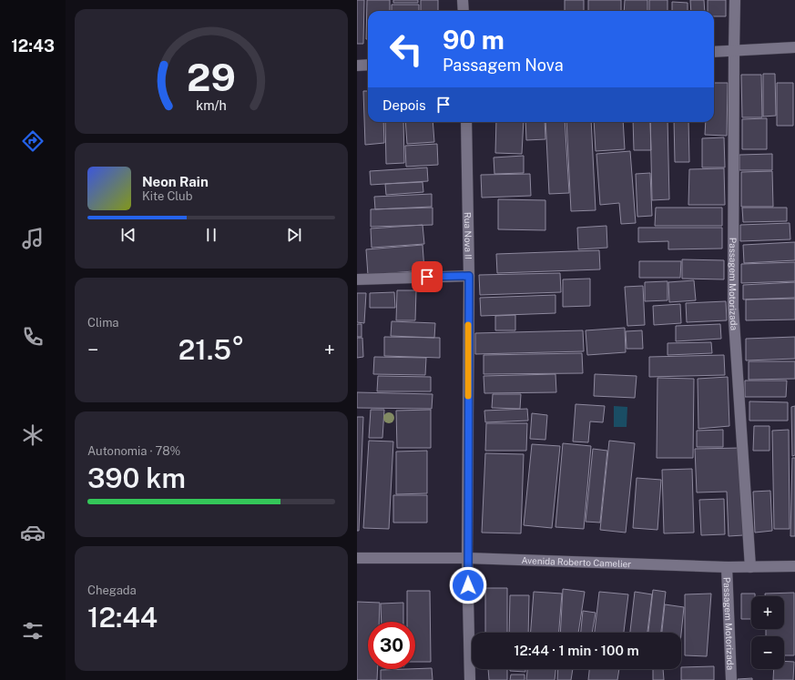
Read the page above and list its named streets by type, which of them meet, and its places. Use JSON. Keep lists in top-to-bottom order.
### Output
{
  "streets": {
    "street": ["Rua Nova II", "Passagem Motorizada", "Avenida Roberto Camelier"]
  },
  "crossings": [
    ["Rua Nova II", "Avenida Roberto Camelier"],
    ["Passagem Motorizada", "Avenida Roberto Camelier"]
  ],
  "page": {
    "tabs": "12:43",
    "turn": ["90 m", "Passagem Nova"],
    "then": "Depois",
    "song": ["Neon Rain", "Kite Club"],
    "tile": [
      "Clima",
      ["Autonomia · 78%", "390 km"],
      ["Chegada", "12:44"]
    ],
    "heat": ["−", "21.5°", "+"],
    "map_buttons": ["+", "−"],
    "limit": "30",
    "trip": "12:44 · 1 min · 100 m",
    "gauge": ["29", "km/h"]
  }
}
